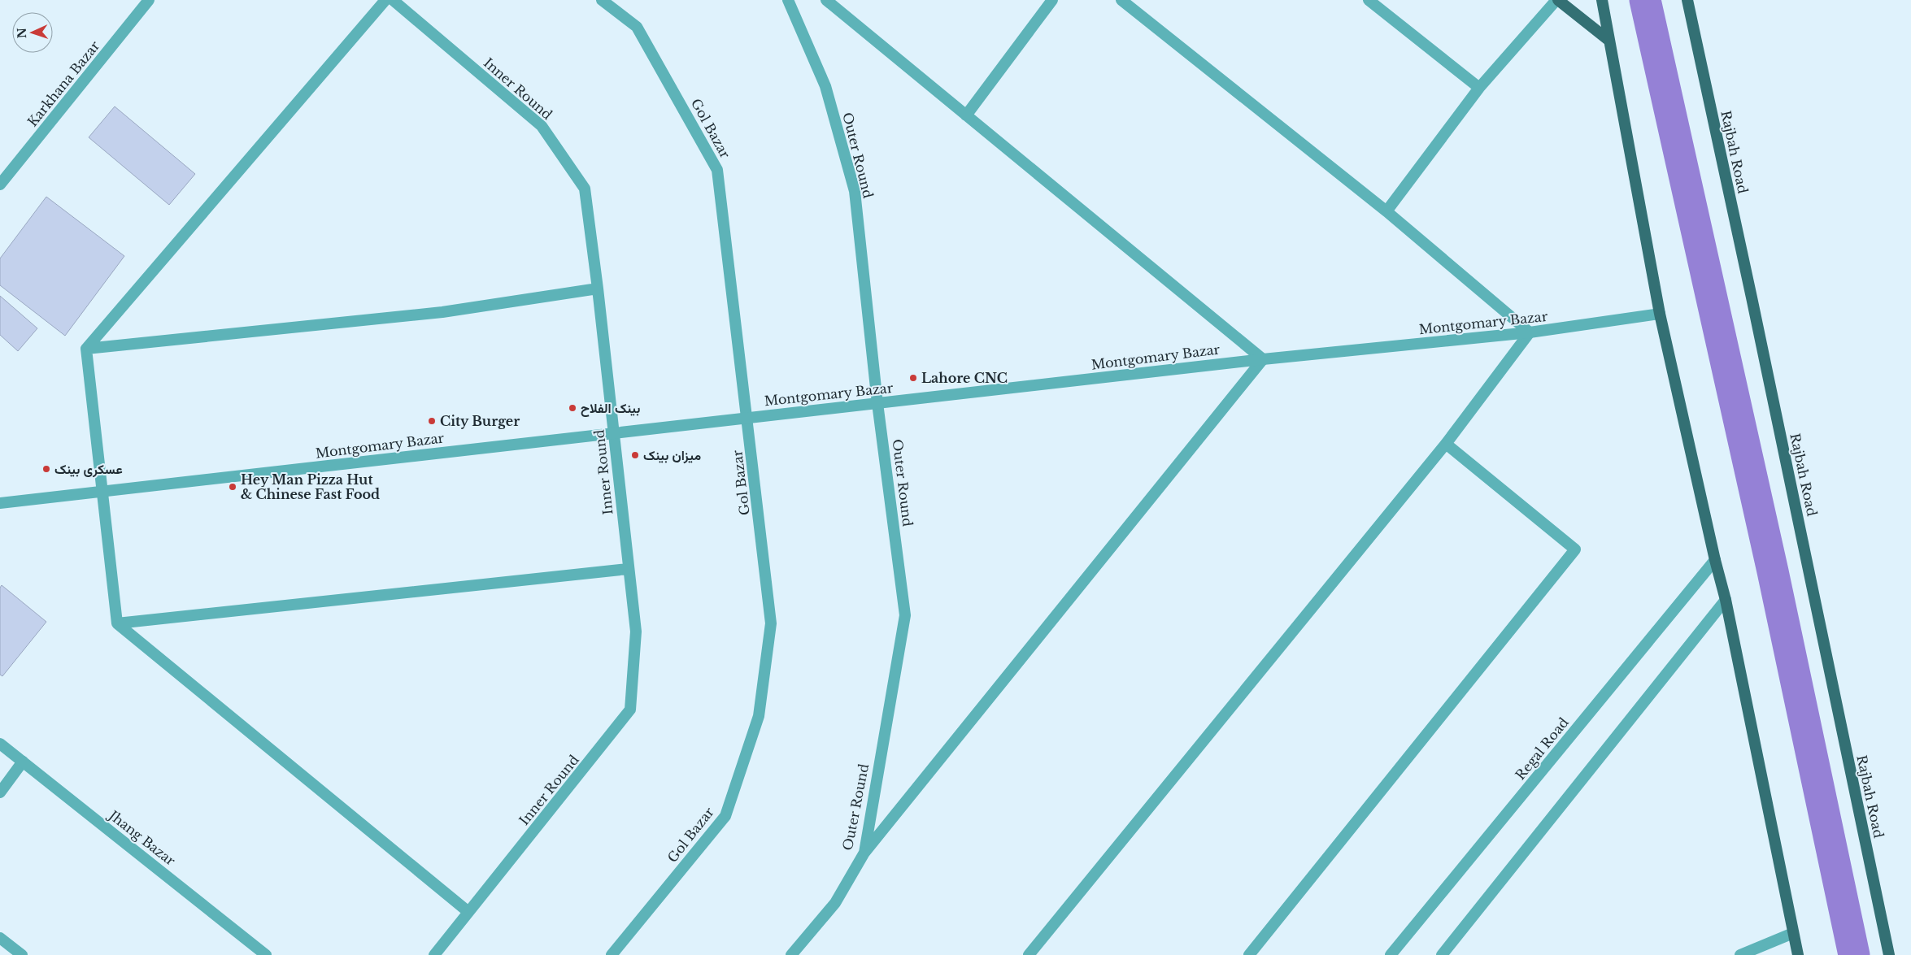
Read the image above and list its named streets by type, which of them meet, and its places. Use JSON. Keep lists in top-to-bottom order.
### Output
{
  "streets": {
    "main road": ["Rajbah Road"],
    "street": [
      "Karkhana Bazar",
      "Inner Round",
      "Gol Bazar",
      "Outer Round",
      "Montgomary Bazar",
      "Regal Road",
      "Jhang Bazar"
    ]
  },
  "crossings": [
    ["Inner Round", "Montgomary Bazar"],
    ["Gol Bazar", "Montgomary Bazar"],
    ["Outer Round", "Montgomary Bazar"]
  ],
  "places": [
    "Lahore CNC",
    "بینک الفلاح",
    "City Burger",
    "میزان بینک",
    "عسکری بینک",
    "Hey Man Pizza Hut & Chinese Fast Food"
  ],
  "north": "left"
}
